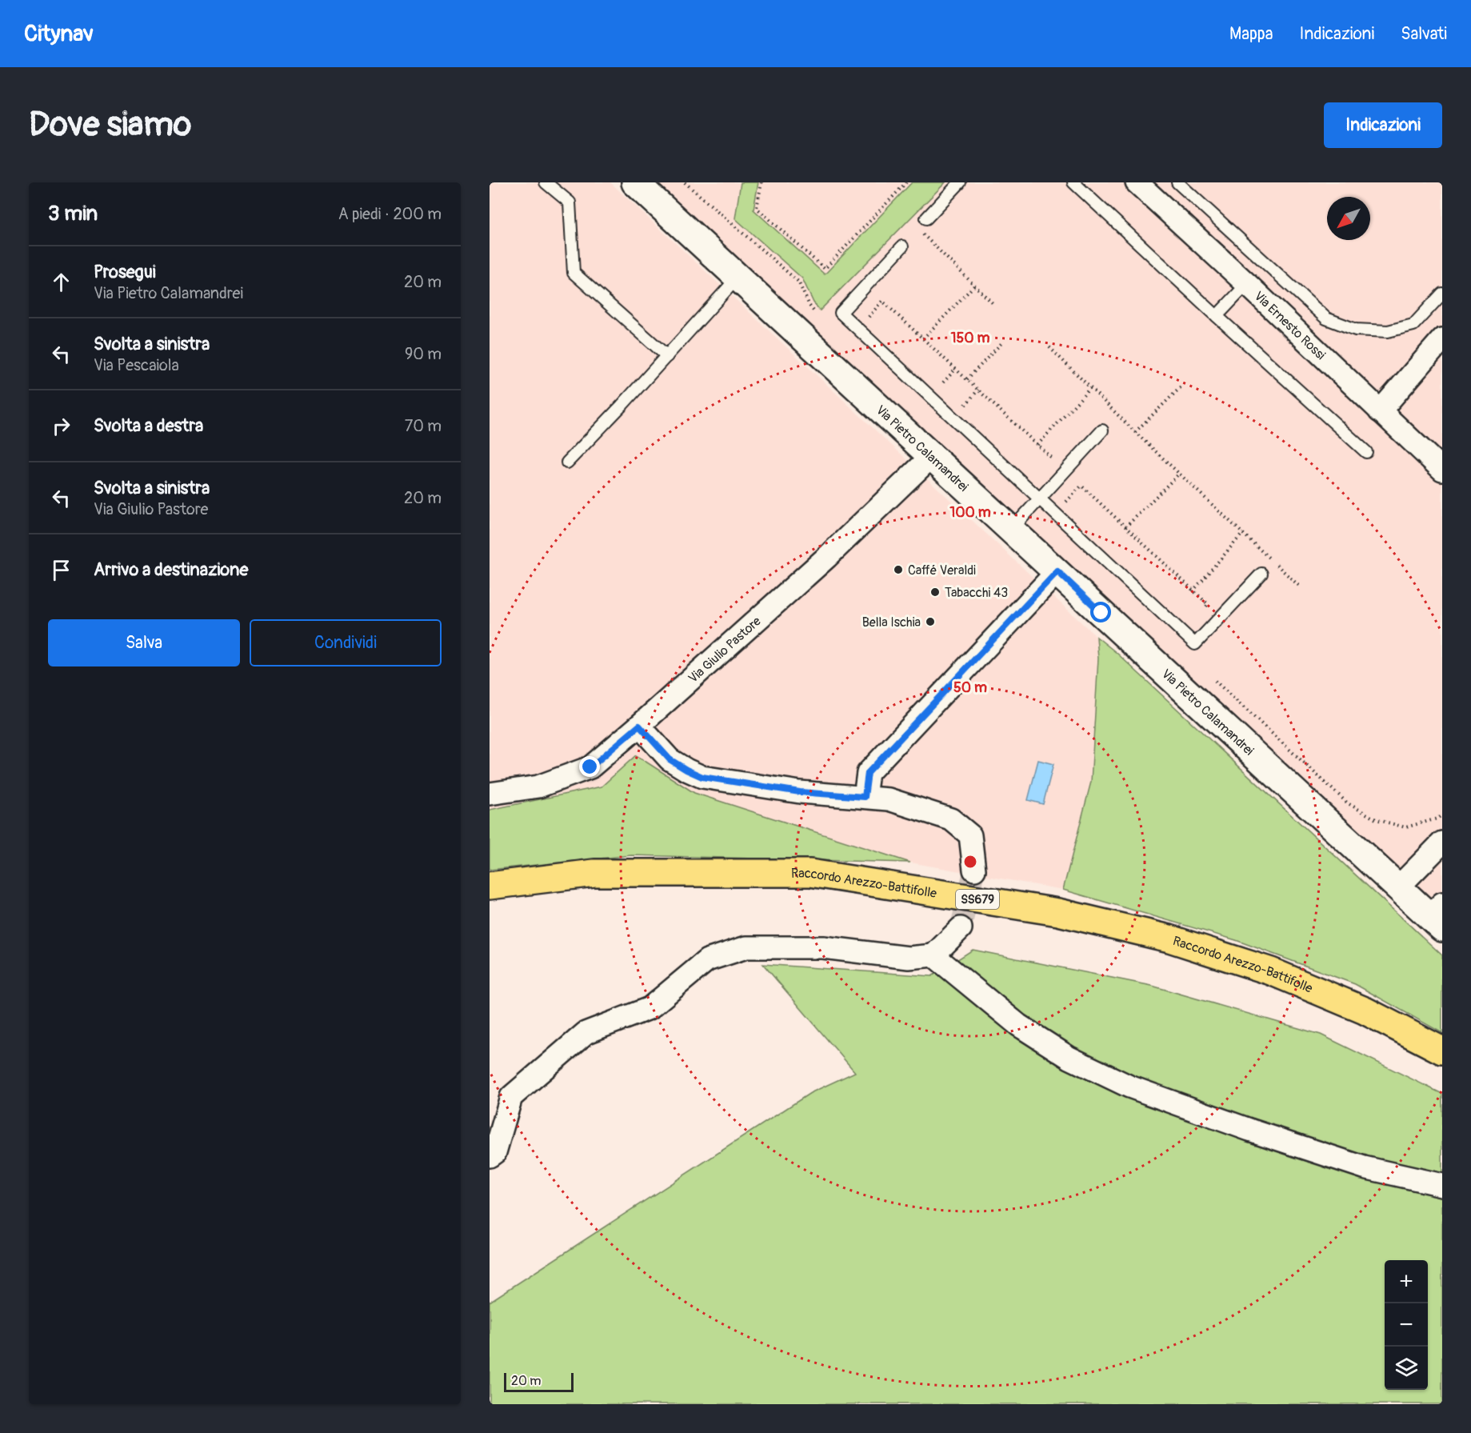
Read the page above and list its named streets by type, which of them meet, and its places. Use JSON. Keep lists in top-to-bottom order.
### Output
{
  "streets": {
    "main road": ["Via Pietro Calamandrei", "Raccordo Arezzo-Battifolle", "SS679"],
    "street": ["Via Ernesto Rossi", "Via Giulio Pastore"]
  },
  "crossings": [
    ["Via Pietro Calamandrei", "Via Giulio Pastore"]
  ],
  "places": ["Caffé Veraldi", "Tabacchi 43", "Bella Ischia"],
  "scale_bar": "20 m",
  "north": "bottom left",
  "page": {
    "header": "Citynav",
    "nav": ["Mappa", "Indicazioni", "Salvati"],
    "buttons": [
      "Indicazioni",
      ["Salva", "Condividi"]
    ],
    "title": "Dove siamo",
    "heading": ["3 min", "A piedi · 200 m"],
    "list": [
      ["Prosegui", "Via Pietro Calamandrei", "20 m"],
      ["Svolta a sinistra", "Via Pescaiola", "90 m"],
      ["Svolta a destra", "70 m"],
      ["Svolta a sinistra", "Via Giulio Pastore", "20 m"],
      "Arrivo a destinazione"
    ],
    "map_buttons": ["+", "−"],
    "scale": "20 m"
  },
  "rings": ["150 m", "100 m", "50 m"]
}
